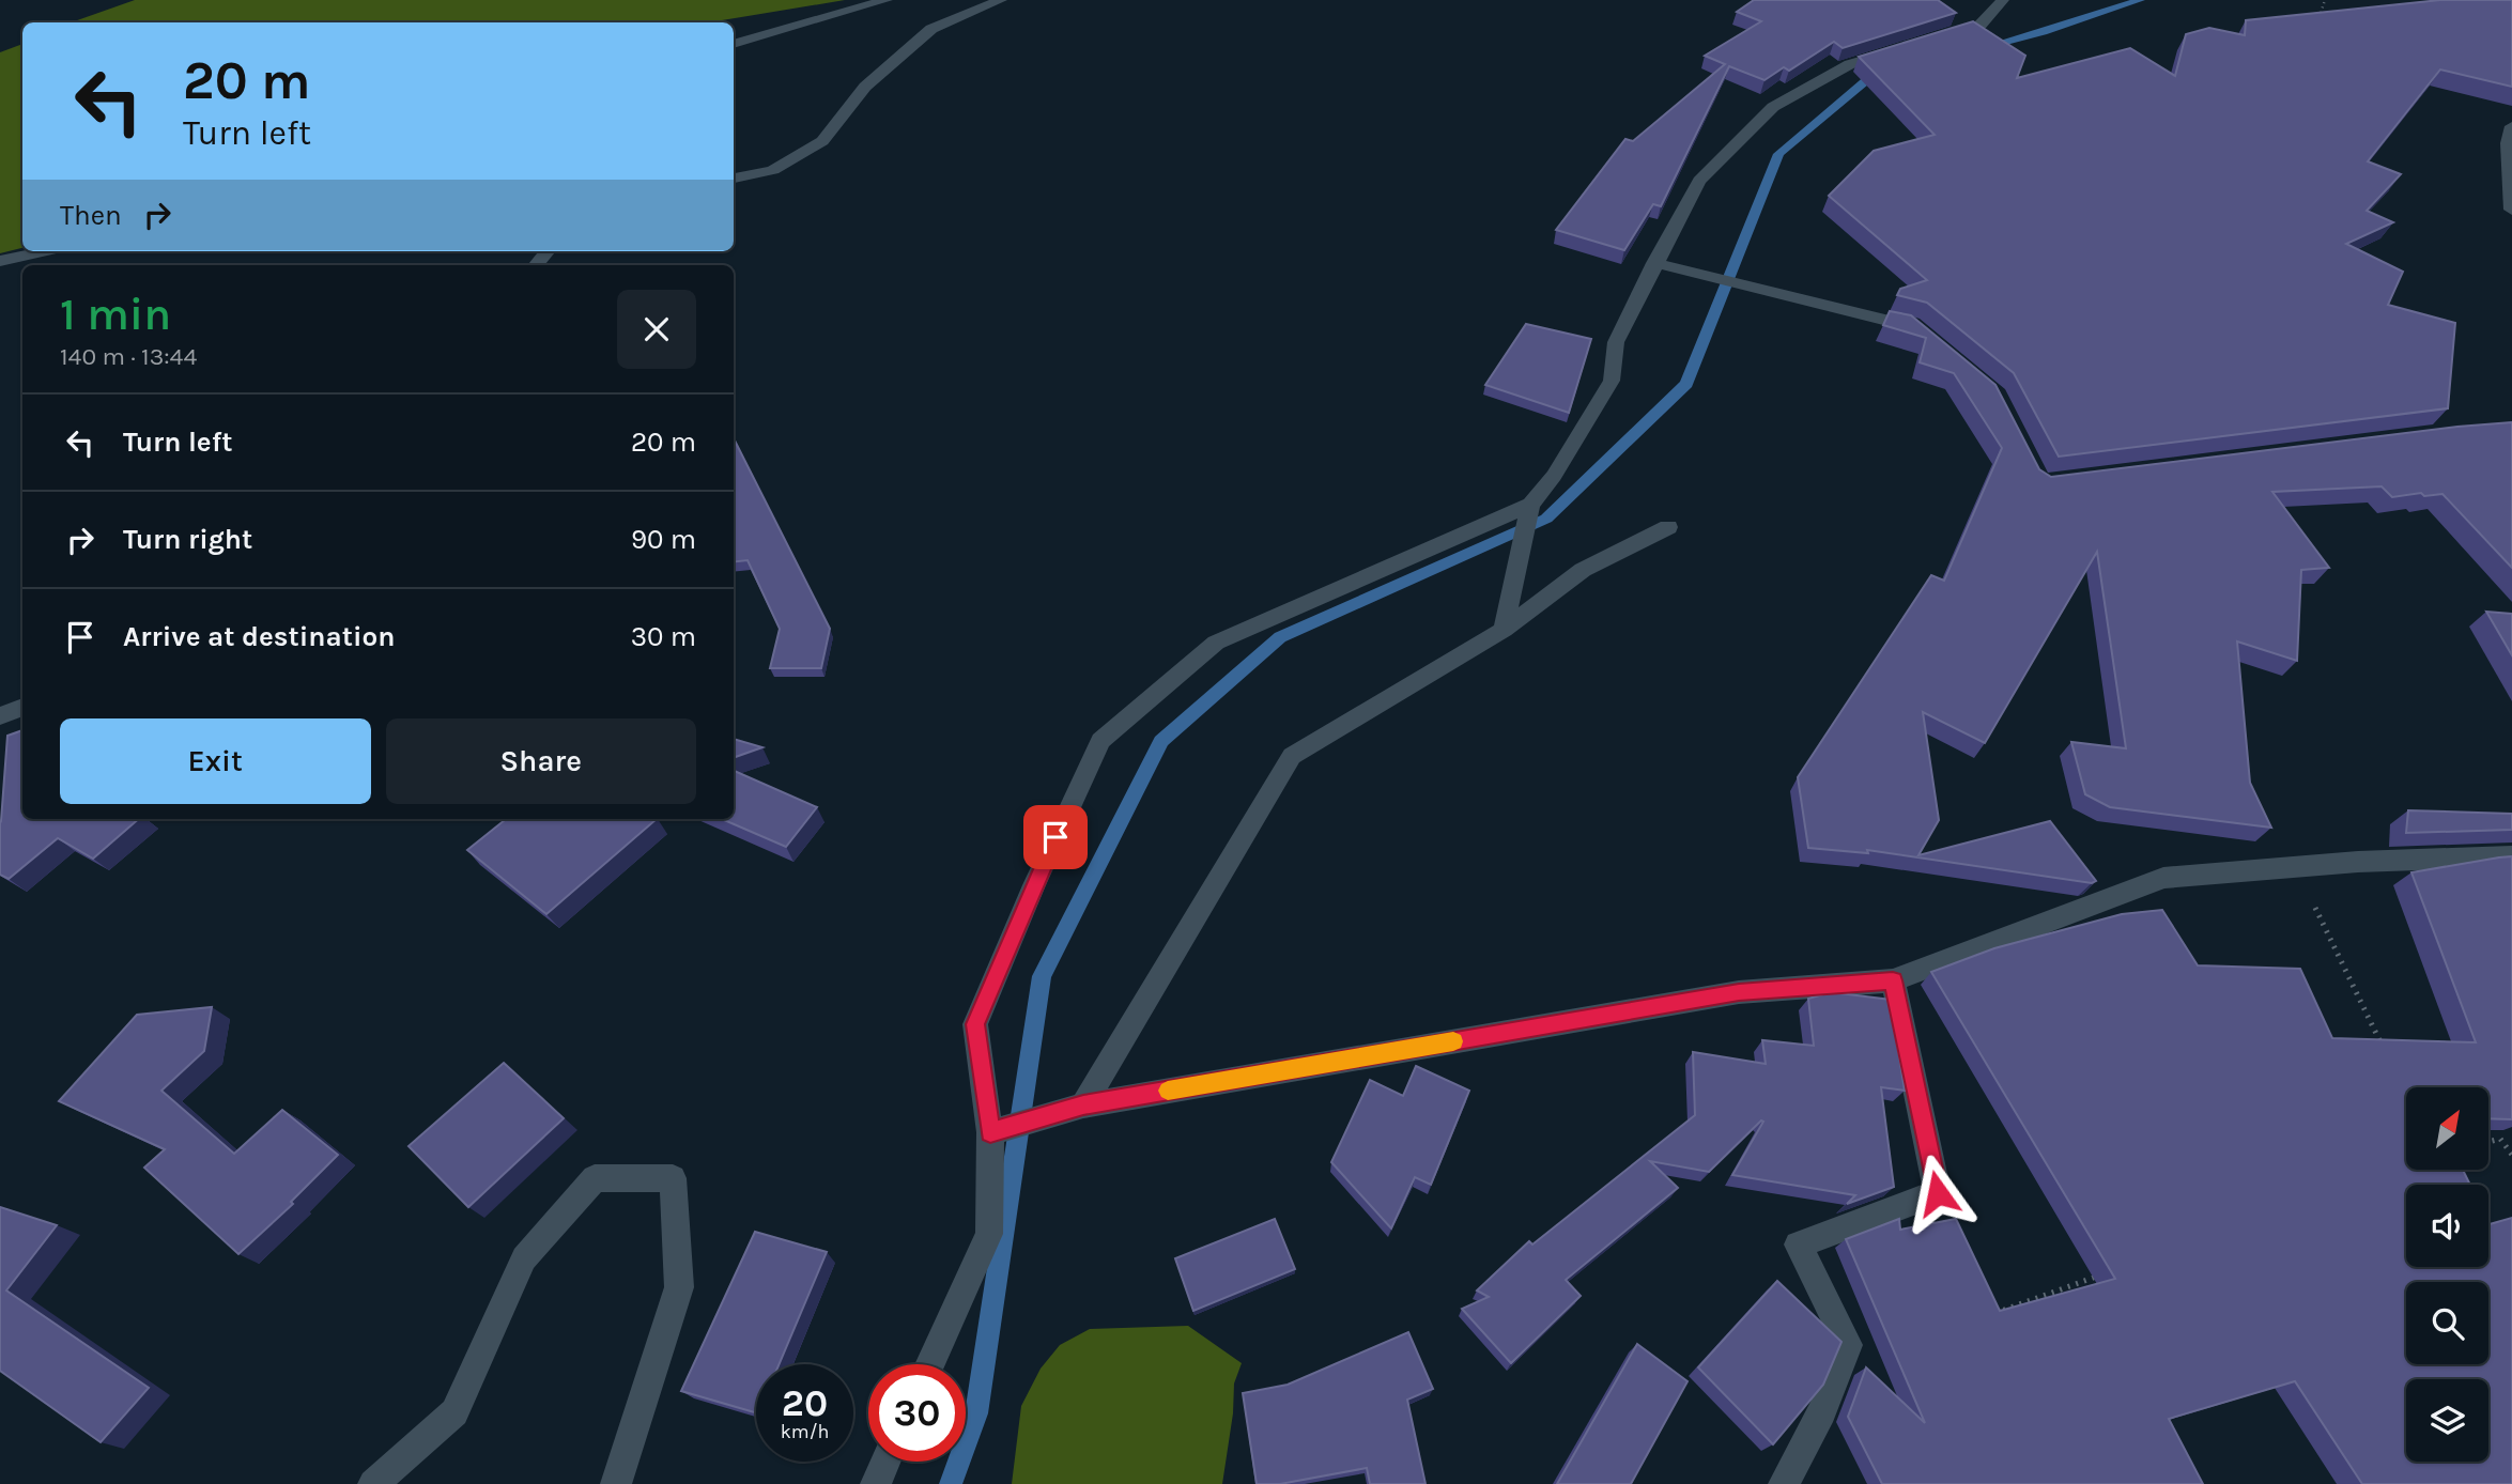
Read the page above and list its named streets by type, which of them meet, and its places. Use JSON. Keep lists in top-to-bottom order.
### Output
{
  "north": "top right",
  "page": {
    "turn": ["20 m", "Turn left"],
    "then": "Then",
    "heading": ["1 min", "140 m · 13:44"],
    "list": [
      {
        "name": "Turn left",
        "value": "20 m"
      },
      {
        "name": "Turn right",
        "value": "90 m"
      },
      {
        "name": "Arrive at destination",
        "value": "30 m"
      }
    ],
    "buttons": ["Exit", "Share"],
    "speed": "20 km/h",
    "limit": "30"
  }
}
